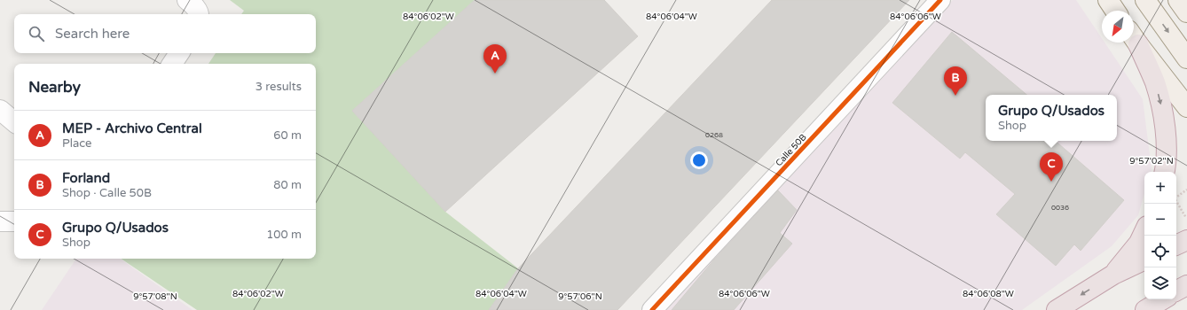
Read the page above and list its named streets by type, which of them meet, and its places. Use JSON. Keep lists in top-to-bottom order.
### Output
{
  "streets": {
    "street": ["Calle 50B"]
  },
  "house_numbers": ["0268", "0036"],
  "north": "bottom left",
  "page": {
    "search": "Search here",
    "pins": ["A", "B", "C"],
    "heading": ["Nearby", "3 results"],
    "popup": ["Grupo Q/Usados", "Shop"],
    "list": [
      {
        "mark": "A",
        "name": "MEP - Archivo Central",
        "note": "Place",
        "value": "60 m"
      },
      {
        "mark": "B",
        "name": "Forland",
        "note": "Shop · Calle 50B",
        "value": "80 m"
      },
      {
        "mark": "C",
        "name": "Grupo Q/Usados",
        "note": "Shop",
        "value": "100 m"
      }
    ],
    "map_buttons": ["+", "−"]
  },
  "coordinates": [
    "84°06'02\"W",
    "84°06'04\"W",
    "84°06'06\"W",
    "9°57'02\"N",
    "84°06'08\"W",
    "9°57'08\"N",
    "9°57'06\"N"
  ]
}
